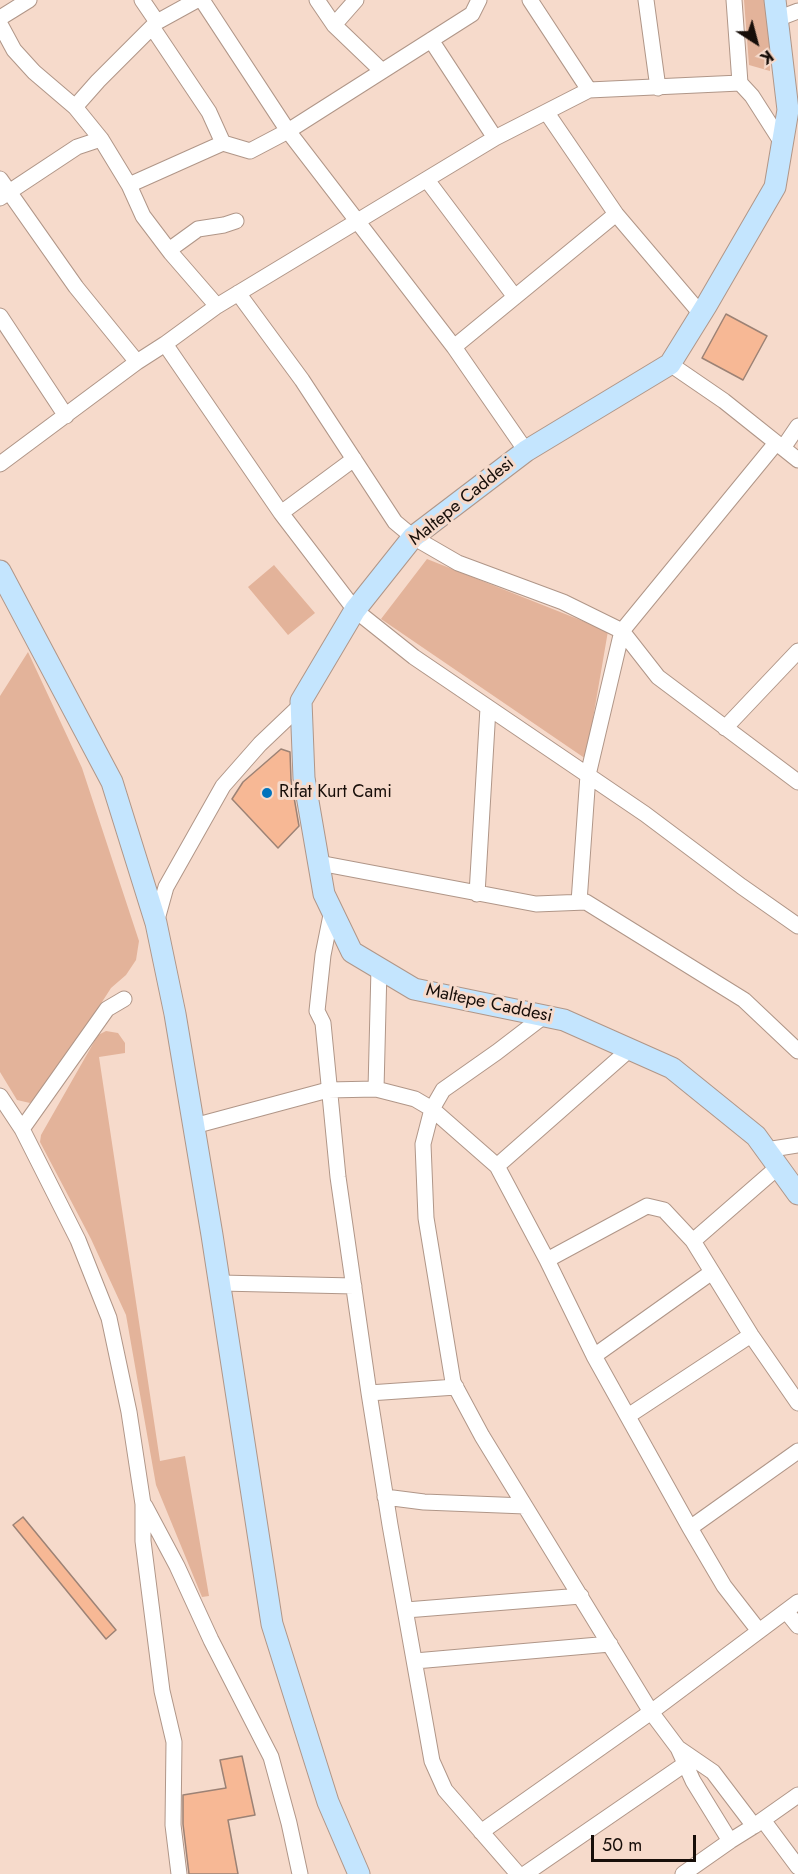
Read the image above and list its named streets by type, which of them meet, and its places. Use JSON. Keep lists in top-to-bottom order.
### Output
{
  "streets": {
    "street": ["Maltepe Caddesi"]
  },
  "places": ["Rıfat Kurt Cami"],
  "scale_bar": "50 m",
  "north": "bottom right"
}
